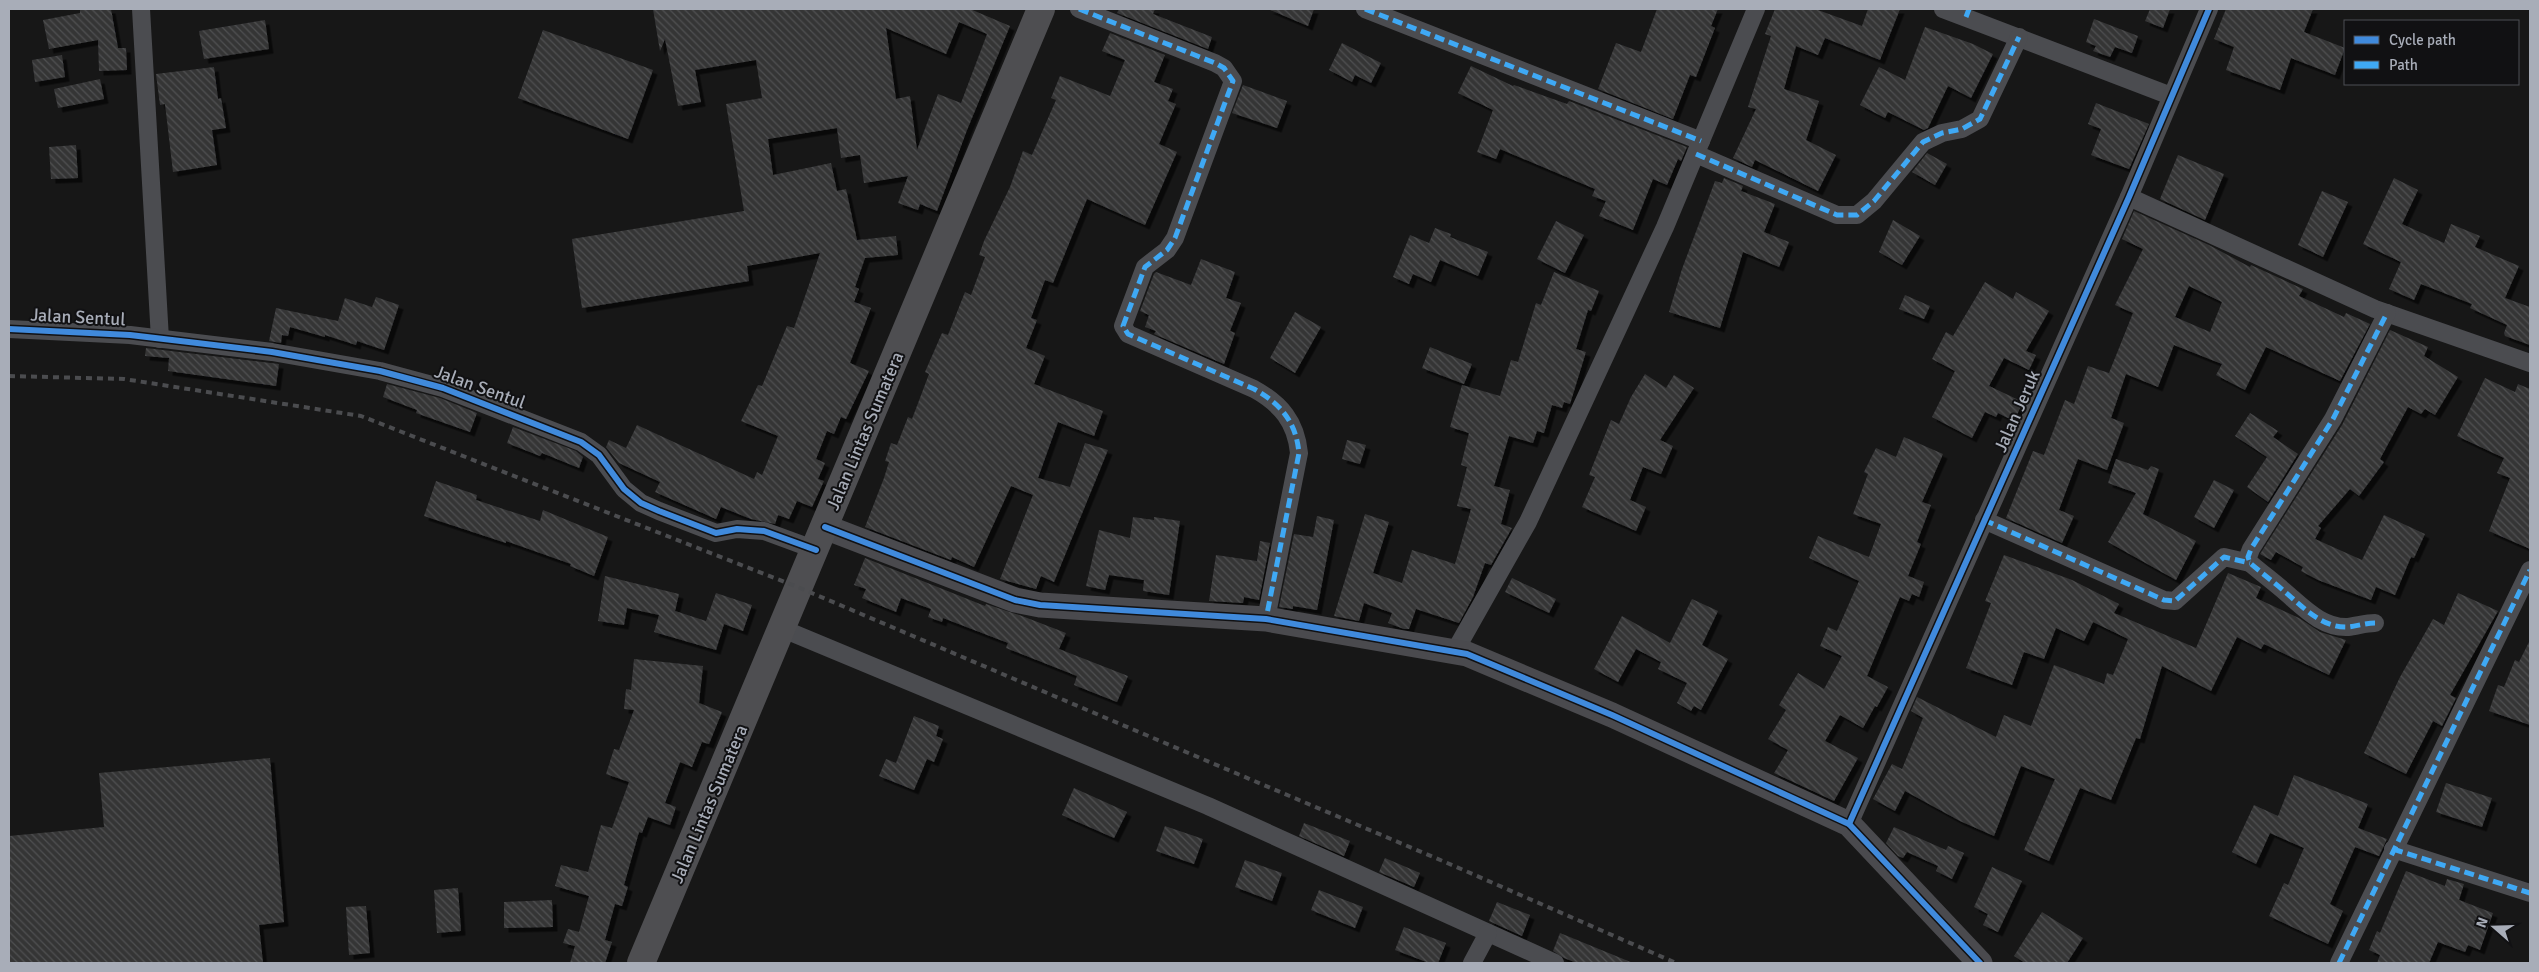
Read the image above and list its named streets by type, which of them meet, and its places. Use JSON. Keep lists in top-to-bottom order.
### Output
{
  "streets": {
    "highway": ["Jalan Lintas Sumatera"],
    "street": ["Jalan Sentul", "Jalan Jeruk"]
  },
  "crossings": [
    ["Jalan Sentul", "Jalan Lintas Sumatera"]
  ],
  "legend": ["Cycle path", "Path"],
  "north": "left"
}
